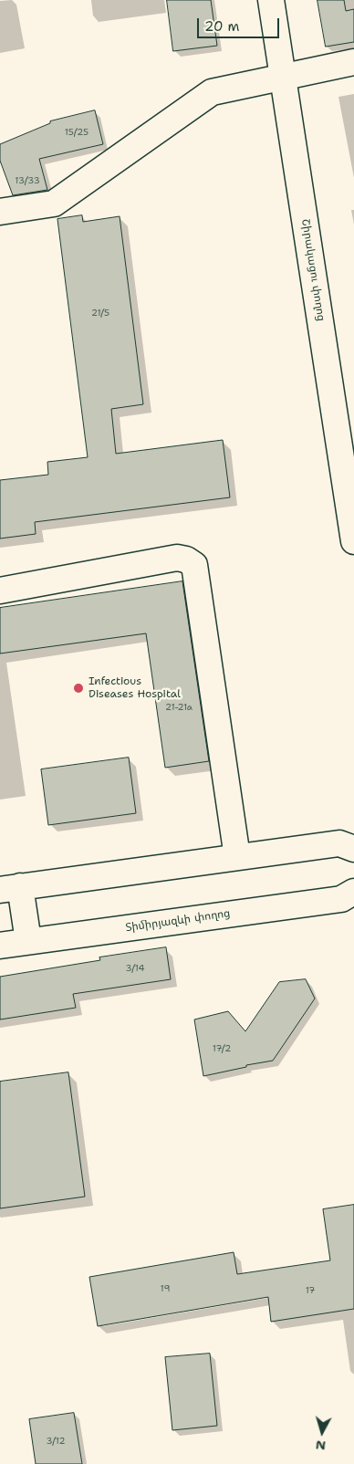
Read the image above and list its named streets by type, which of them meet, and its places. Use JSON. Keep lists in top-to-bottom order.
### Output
{
  "streets": {
    "street": ["Շիրակացու փողոց", "Տիմիրյազևի փողոց"]
  },
  "places": ["Infectious Diseases Hospital"],
  "house_numbers": [
    "15/25",
    "13/33",
    "21/5",
    "21-21a",
    "3/14",
    "17/2",
    "19",
    "17",
    "3/12"
  ],
  "scale_bar": "20 m",
  "north": "bottom"
}
